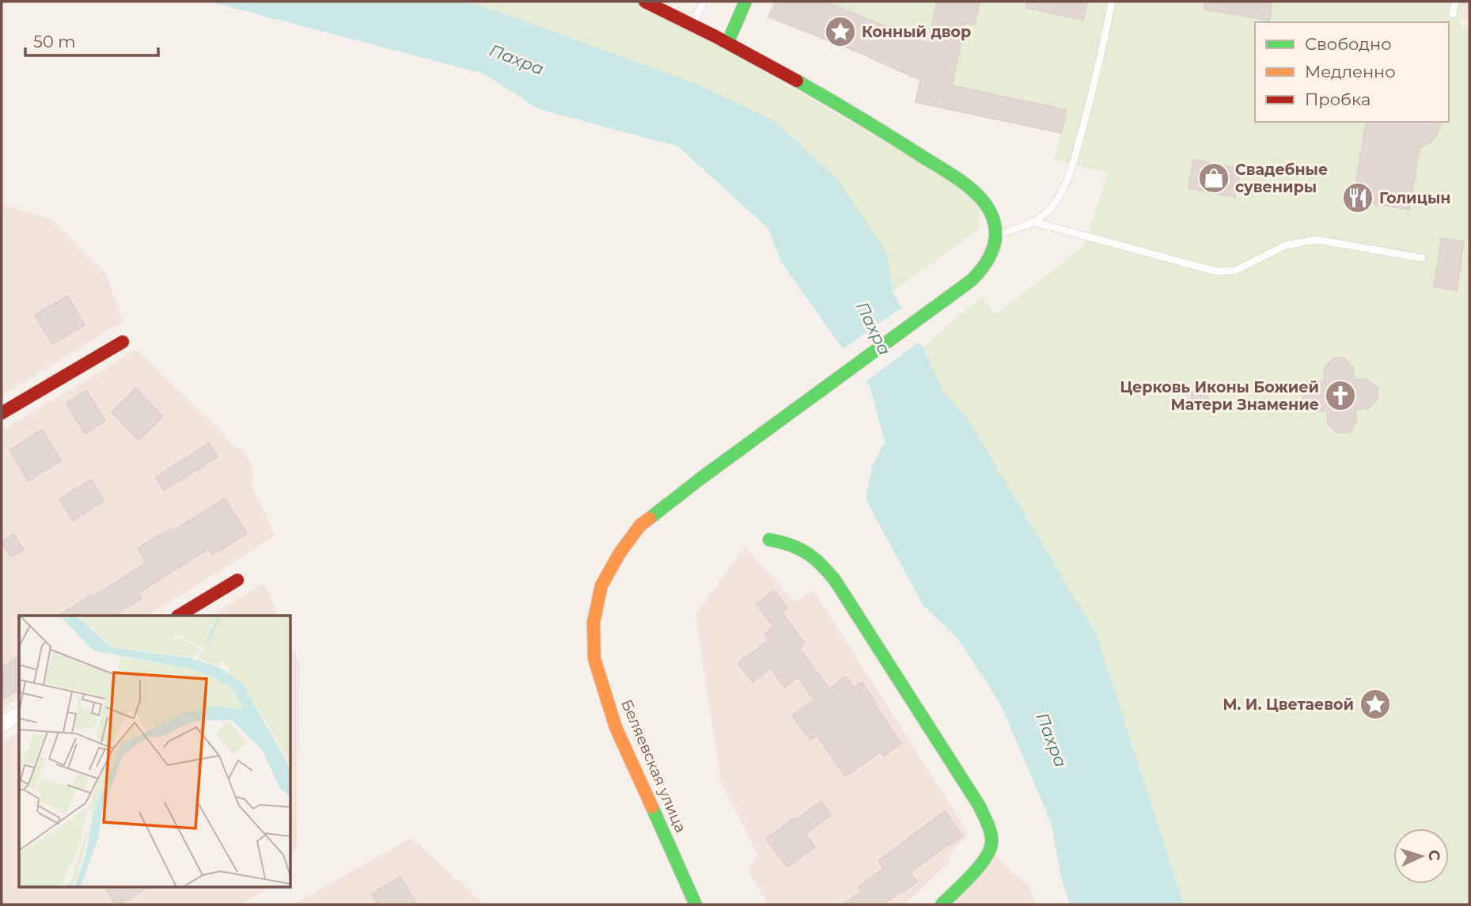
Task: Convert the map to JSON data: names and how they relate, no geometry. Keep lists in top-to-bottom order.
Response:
{
  "streets": {
    "main road": ["Беляевская улица"]
  },
  "water": ["Пахра"],
  "places": {
    "place": ["Конный двор", "М. И. Цветаевой"],
    "shop": ["Свадебные сувениры"],
    "restaurant": ["Голицын"],
    "church": ["Церковь Иконы Божией Матери Знамение"]
  },
  "legend": ["Свободно", "Медленно", "Пробка"],
  "scale_bar": "50 m",
  "north": "right"
}
